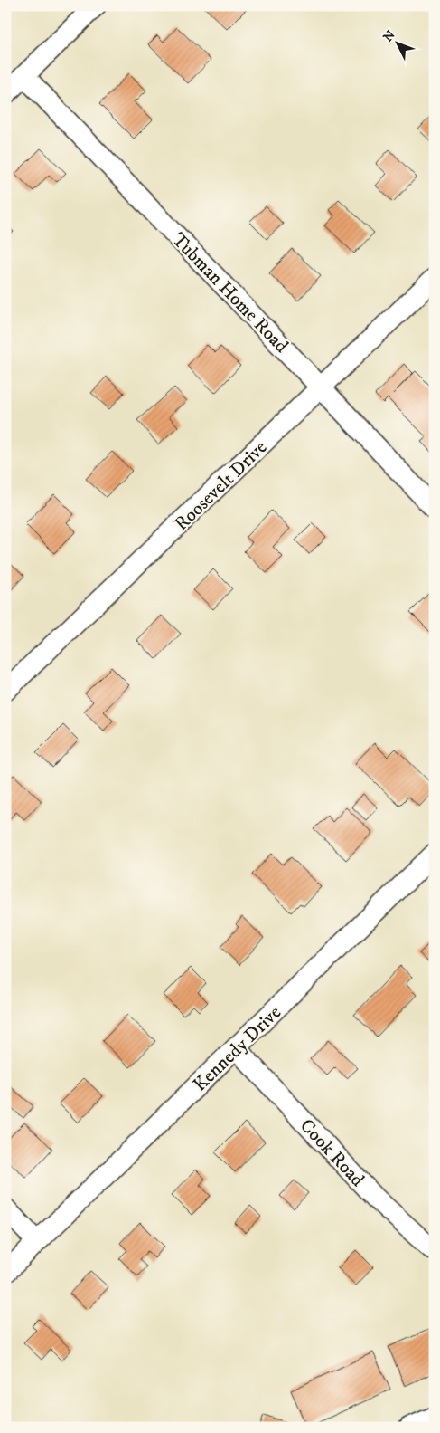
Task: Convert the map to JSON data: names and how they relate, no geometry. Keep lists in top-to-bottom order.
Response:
{
  "streets": {
    "street": [
      "Tubman Home Road",
      "Roosevelt Drive",
      "Kennedy Drive",
      "Cook Road"
    ]
  },
  "crossings": [
    ["Tubman Home Road", "Roosevelt Drive"],
    ["Kennedy Drive", "Cook Road"]
  ],
  "north": "top left"
}
